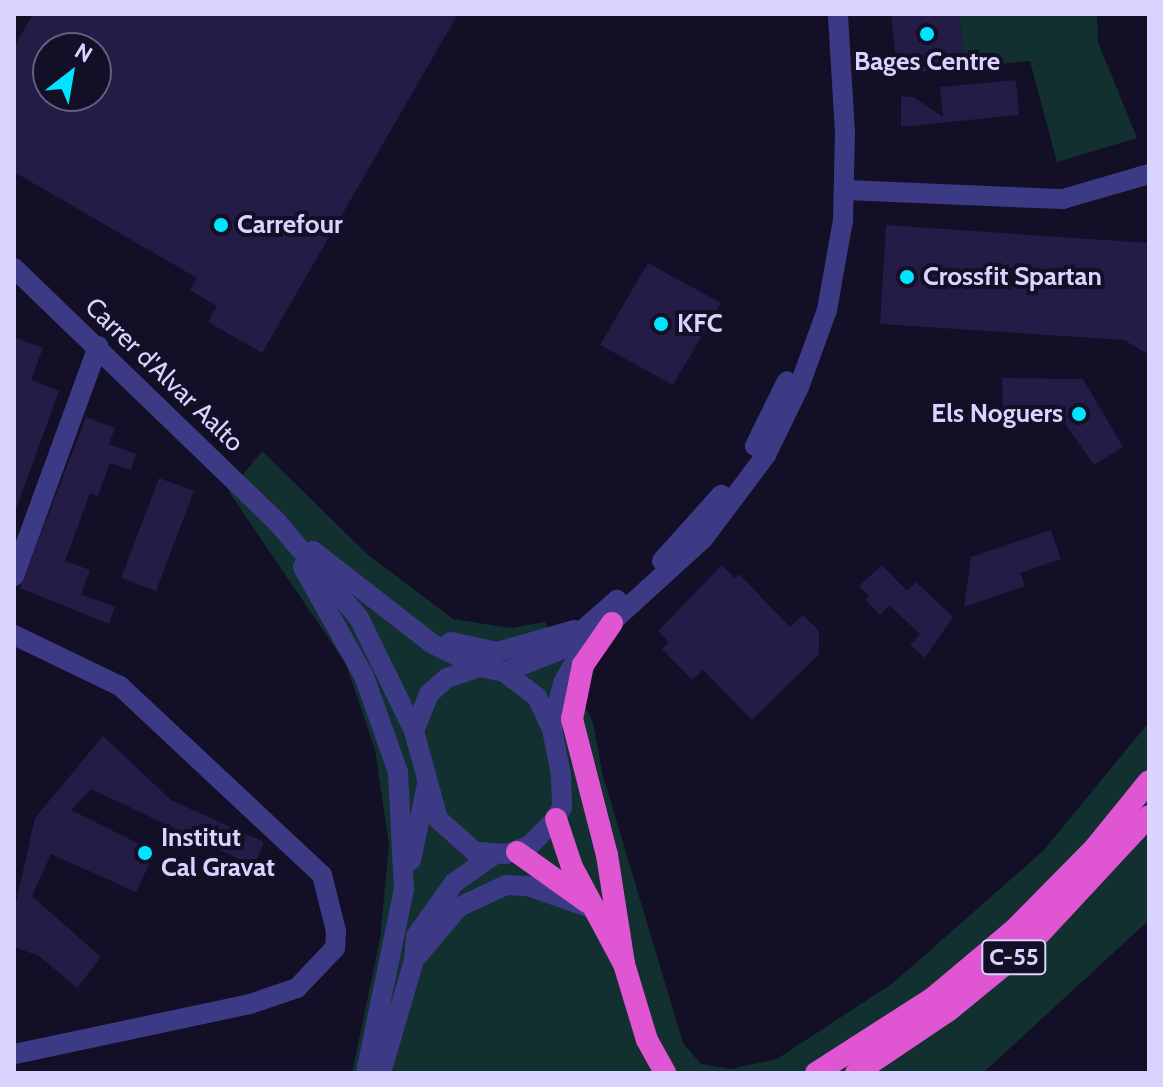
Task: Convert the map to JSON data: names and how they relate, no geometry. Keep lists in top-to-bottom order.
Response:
{
  "streets": {
    "highway": ["C-55"],
    "street": ["Carrer d'Alvar Aalto"]
  },
  "places": [
    "Bages Centre",
    "Carrefour",
    "Crossfit Spartan",
    "KFC",
    "Els Noguers",
    "Institut Cal Gravat"
  ],
  "north": "top right"
}
